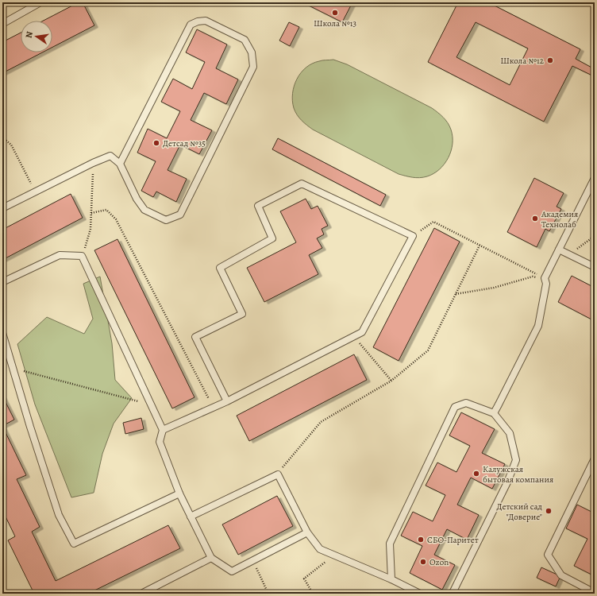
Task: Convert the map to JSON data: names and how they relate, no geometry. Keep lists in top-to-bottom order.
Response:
{
  "places": [
    "Школа №13",
    "Школа №12",
    "Детсад №35",
    "Академия Технолаб",
    "Калужская бытовая компания",
    "Детский сад \"Доверие\"",
    "СБО-Паритет",
    "Ozon"
  ],
  "north": "left"
}
